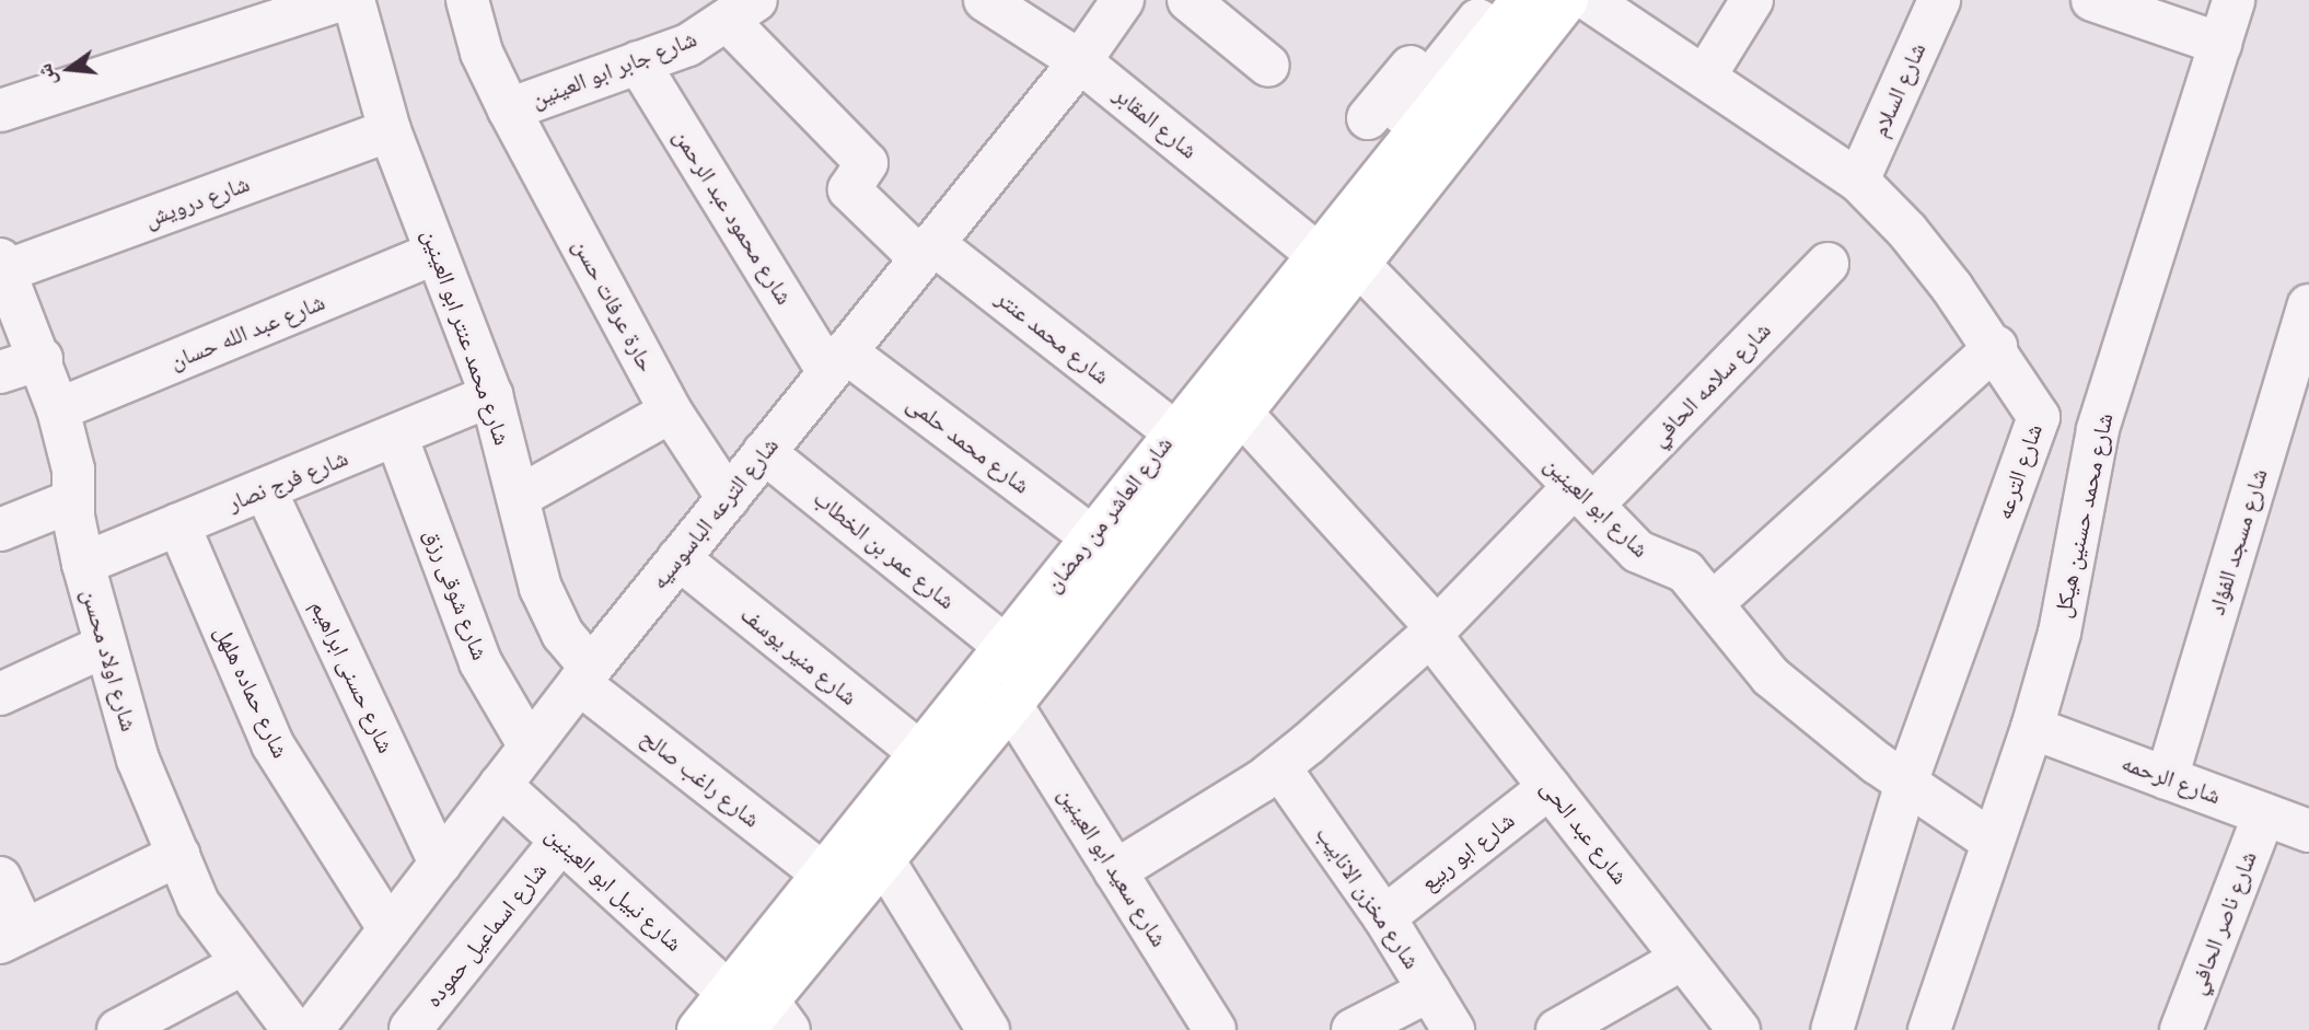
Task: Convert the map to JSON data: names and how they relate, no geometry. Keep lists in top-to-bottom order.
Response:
{
  "streets": {
    "main road": ["شارع العاشر من رمضان"],
    "street": [
      "شارع جابر ابو العينين",
      "شارع السلام",
      "شارع المقابر",
      "شارع درويش",
      "شارع محمود عبد الرحمن",
      "حارة عرفات حسن",
      "شارع عبد الله حسان",
      "شارع محمد عنتر ابو العينين",
      "شارع محمد عنتر",
      "شارع سلامه الحافي",
      "شارع محمد حلمى",
      "شارع الترعه",
      "شارع فرج نصار",
      "شارع ابو العينين",
      "شارع الترعه الباسوسيه",
      "شارع محمد حسنين هيكل",
      "شارع مسجد الفؤاد",
      "شارع عمر بن الخطاب",
      "شارع شوقى رزق",
      "شارع منير يوسف",
      "شارع اولاد محسن",
      "شارع حسنى ابراهيم",
      "شارع حماده هلهل",
      "شارع راغب صالح",
      "شارع الرحمه",
      "شارع عبد الحى",
      "شارع ابو ربيع",
      "شارع سعيد ابو العينين",
      "شارع نبيل ابو العينين",
      "شارع مخزن الانابيب",
      "شارع ناصر الحافي",
      "شارع اسماعيل حموده"
    ]
  },
  "crossings": [
    ["شارع جابر ابو العينين", "شارع محمود عبد الرحمن"],
    ["شارع جابر ابو العينين", "حارة عرفات حسن"],
    ["شارع جابر ابو العينين", "شارع محمد عنتر"],
    ["شارع السلام", "شارع الترعه"],
    ["شارع المقابر", "شارع ابو العينين"],
    ["شارع المقابر", "شارع الترعه الباسوسيه"],
    ["شارع المقابر", "شارع العاشر من رمضان"],
    ["شارع درويش", "شارع محمد عنتر ابو العينين"],
    ["شارع درويش", "شارع اولاد محسن"],
    ["شارع محمود عبد الرحمن", "شارع محمد حلمى"],
    ["شارع محمود عبد الرحمن", "شارع الترعه الباسوسيه"],
    ["حارة عرفات حسن", "شارع الترعه الباسوسيه"],
    ["شارع عبد الله حسان", "شارع محمد عنتر ابو العينين"],
    ["شارع عبد الله حسان", "شارع اولاد محسن"],
    ["شارع محمد عنتر ابو العينين", "شارع فرج نصار"],
    ["شارع محمد عنتر ابو العينين", "شارع الترعه الباسوسيه"],
    ["شارع محمد عنتر ابو العينين", "شارع راغب صالح"],
    ["شارع محمد عنتر", "شارع الترعه الباسوسيه"],
    ["شارع محمد عنتر", "شارع العاشر من رمضان"],
    ["شارع سلامه الحافي", "شارع ابو العينين"],
    ["شارع محمد حلمى", "شارع الترعه الباسوسيه"],
    ["شارع محمد حلمى", "شارع العاشر من رمضان"],
    ["شارع الترعه", "شارع ابو العينين"],
    ["شارع فرج نصار", "شارع شوقى رزق"],
    ["شارع فرج نصار", "شارع اولاد محسن"],
    ["شارع فرج نصار", "شارع حسنى ابراهيم"],
    ["شارع فرج نصار", "شارع حماده هلهل"],
    ["شارع ابو العينين", "شارع العاشر من رمضان"],
    ["شارع ابو العينين", "شارع محمد حسنين هيكل"],
    ["شارع الترعه الباسوسيه", "شارع عمر بن الخطاب"],
    ["شارع الترعه الباسوسيه", "شارع شوقى رزق"],
    ["شارع الترعه الباسوسيه", "شارع منير يوسف"],
    ["شارع الترعه الباسوسيه", "شارع حسنى ابراهيم"],
    ["شارع الترعه الباسوسيه", "شارع حماده هلهل"],
    ["شارع الترعه الباسوسيه", "شارع راغب صالح"],
    ["شارع الترعه الباسوسيه", "شارع نبيل ابو العينين"],
    ["شارع العاشر من رمضان", "شارع عمر بن الخطاب"],
    ["شارع العاشر من رمضان", "شارع منير يوسف"],
    ["شارع العاشر من رمضان", "شارع راغب صالح"],
    ["شارع العاشر من رمضان", "شارع عبد الحى"],
    ["شارع العاشر من رمضان", "شارع سعيد ابو العينين"],
    ["شارع العاشر من رمضان", "شارع نبيل ابو العينين"],
    ["شارع محمد حسنين هيكل", "شارع الرحمه"],
    ["شارع مسجد الفؤاد", "شارع الرحمه"],
    ["شارع الرحمه", "شارع ناصر الحافي"],
    ["شارع عبد الحى", "شارع ابو ربيع"],
    ["شارع ابو ربيع", "شارع مخزن الانابيب"],
    ["شارع نبيل ابو العينين", "شارع اسماعيل حموده"]
  ],
  "north": "left"
}
